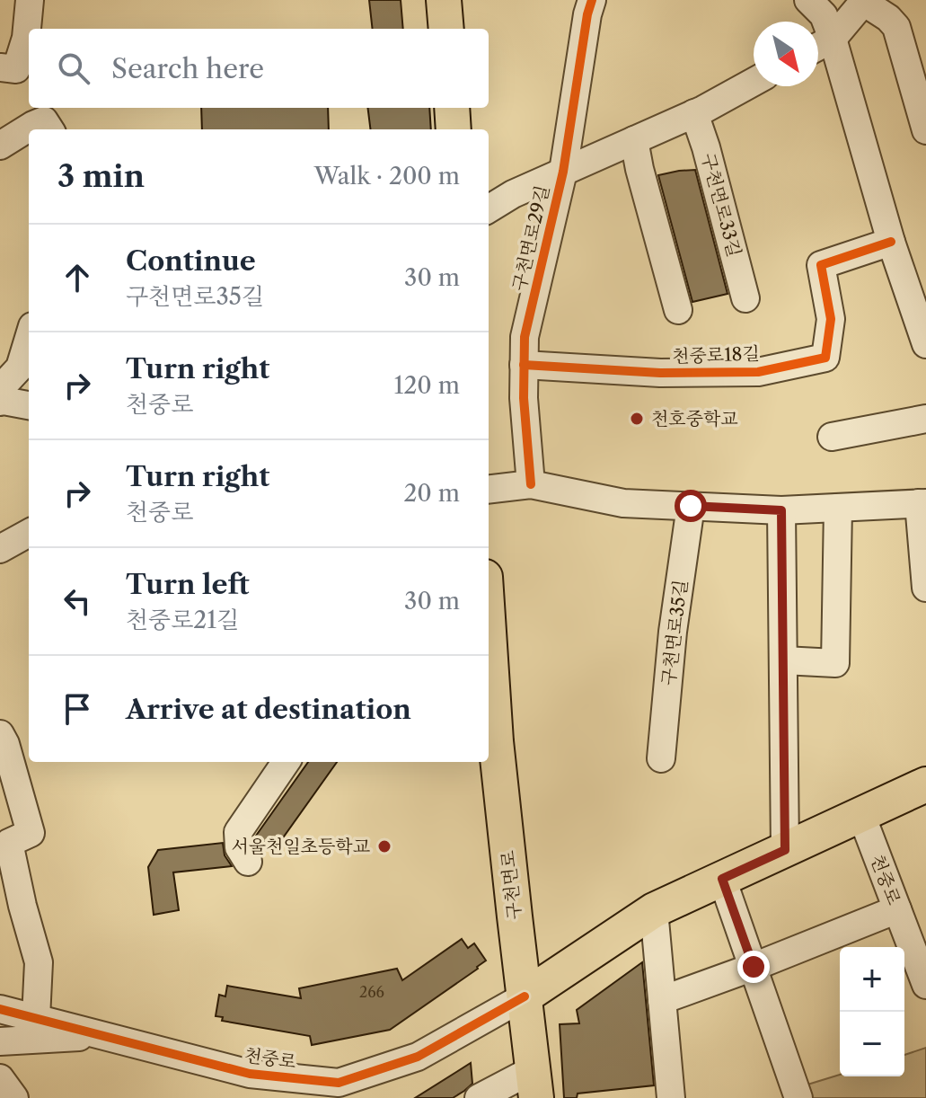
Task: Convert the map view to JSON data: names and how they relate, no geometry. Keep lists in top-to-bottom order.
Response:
{
  "streets": {
    "main road": ["천중로", "구천면로"],
    "street": [
      "구천면로33길",
      "구천면로29길",
      "천중로18길",
      "구천면로35길"
    ]
  },
  "crossings": [
    ["구천면로29길", "천중로18길"],
    ["천중로", "구천면로"]
  ],
  "places": ["천호중학교", "서울천일초등학교"],
  "house_numbers": ["266"],
  "north": "bottom right",
  "page": {
    "search": "Search here",
    "heading": ["3 min", "Walk · 200 m"],
    "list": [
      ["Continue", "구천면로35길", "30 m"],
      ["Turn right", "천중로", "120 m"],
      ["Turn right", "천중로", "20 m"],
      ["Turn left", "천중로21길", "30 m"],
      "Arrive at destination"
    ],
    "map_buttons": ["+", "−"]
  }
}
